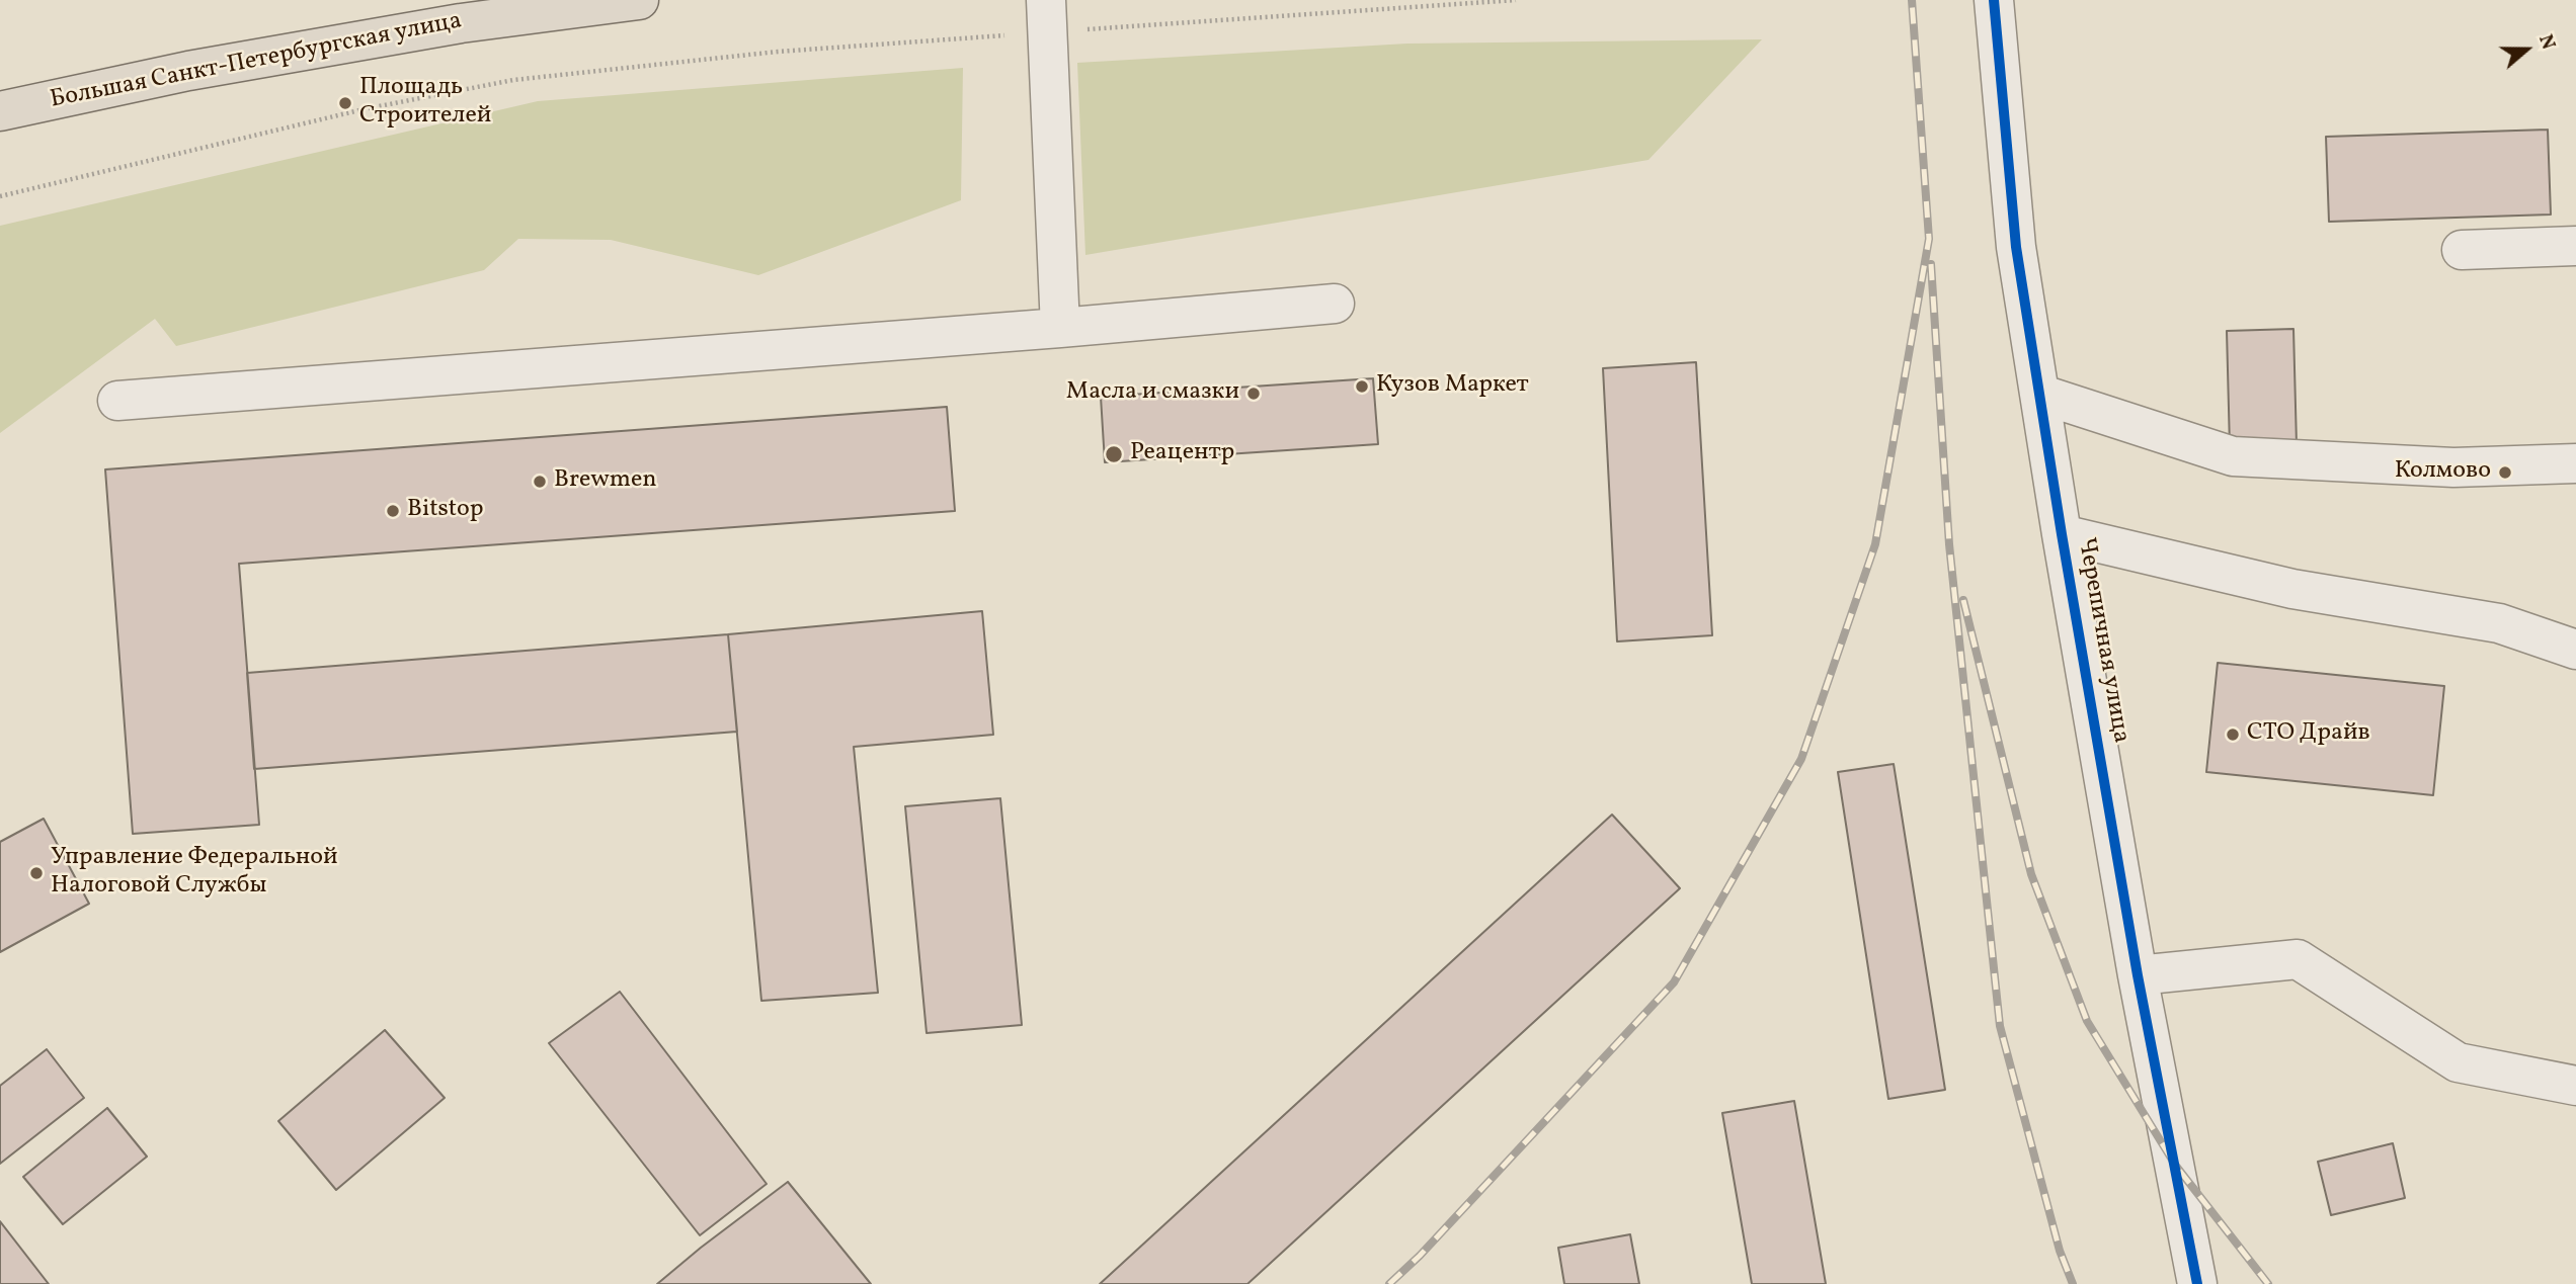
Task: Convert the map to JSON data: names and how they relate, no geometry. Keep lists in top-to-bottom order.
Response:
{
  "streets": {
    "main road": ["Большая Санкт-Петербургская улица"],
    "street": ["Черепичная улица"]
  },
  "places": [
    "Площадь Строителей",
    "Кузов Маркет",
    "Масла и смазки",
    "Реацентр",
    "Колмово",
    "Brewmen",
    "Bitstop",
    "СТО Драйв",
    "Управление Федеральной Налоговой Службы"
  ],
  "north": "right"
}
